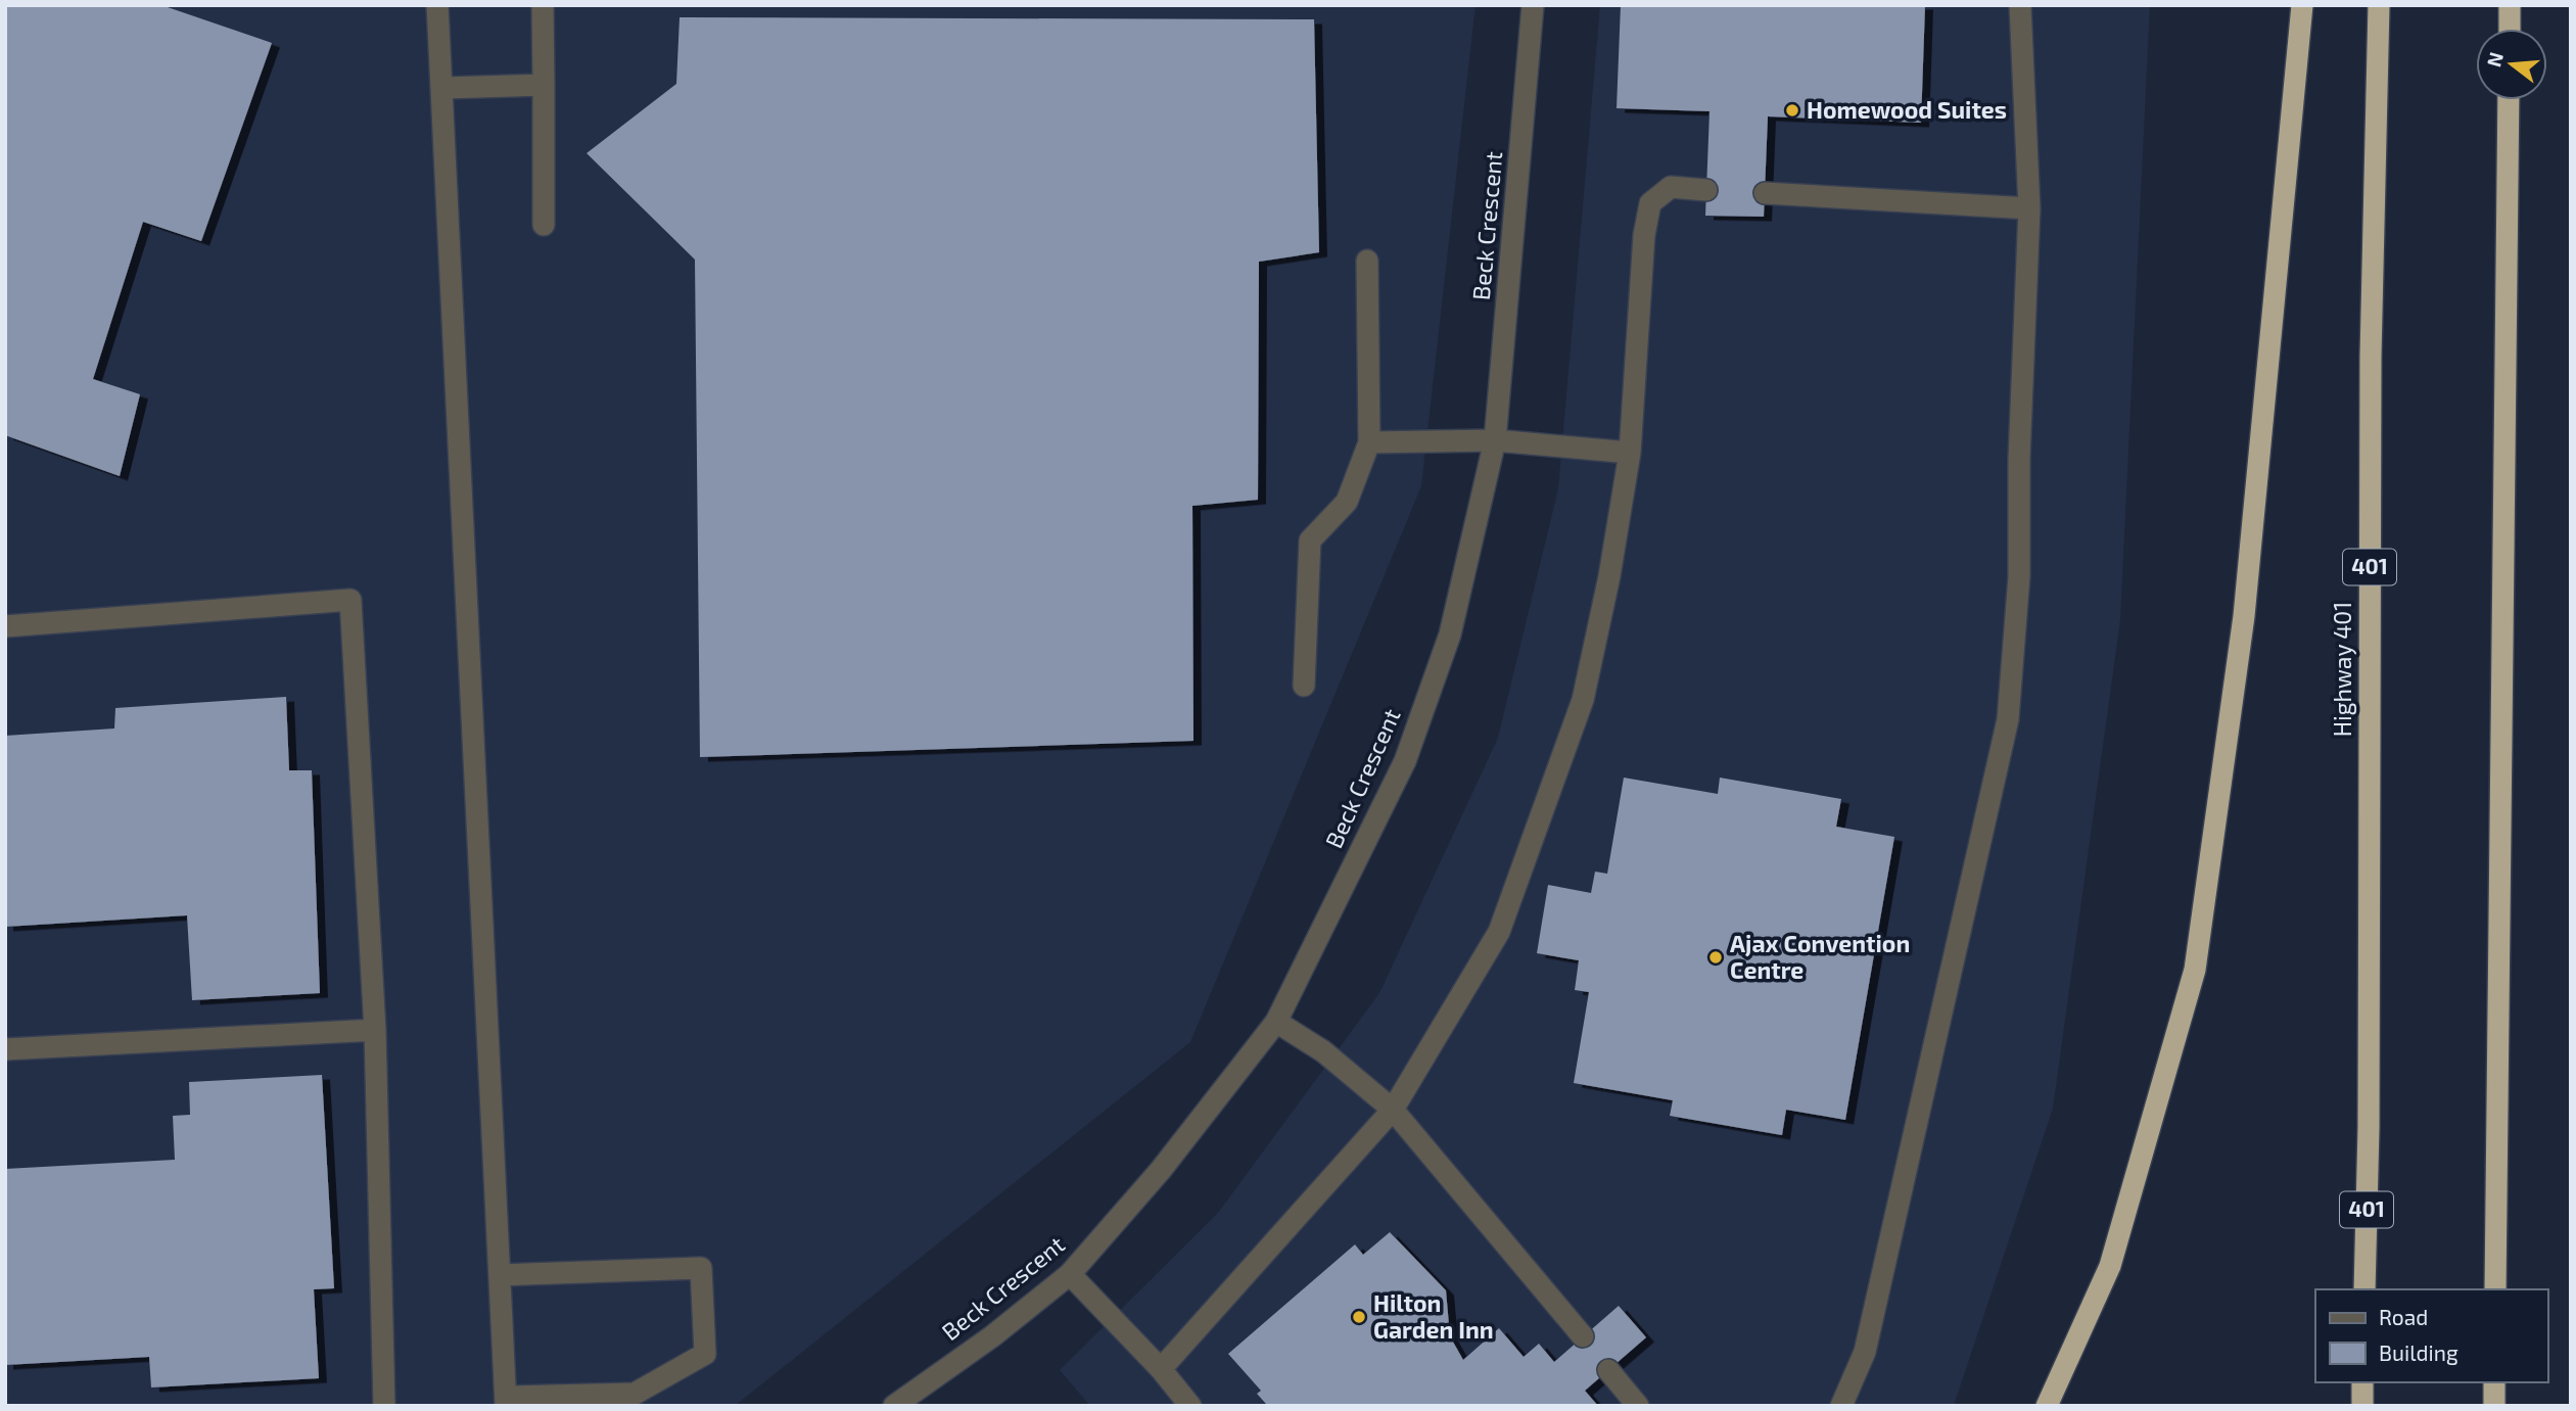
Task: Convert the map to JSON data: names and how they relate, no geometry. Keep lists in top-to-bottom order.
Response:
{
  "streets": {
    "highway": ["401", "Highway 401"],
    "street": ["Beck Crescent"]
  },
  "places": ["Homewood Suites", "Ajax Convention Centre", "Hilton Garden Inn"],
  "legend": ["Road", "Building"],
  "north": "left"
}
